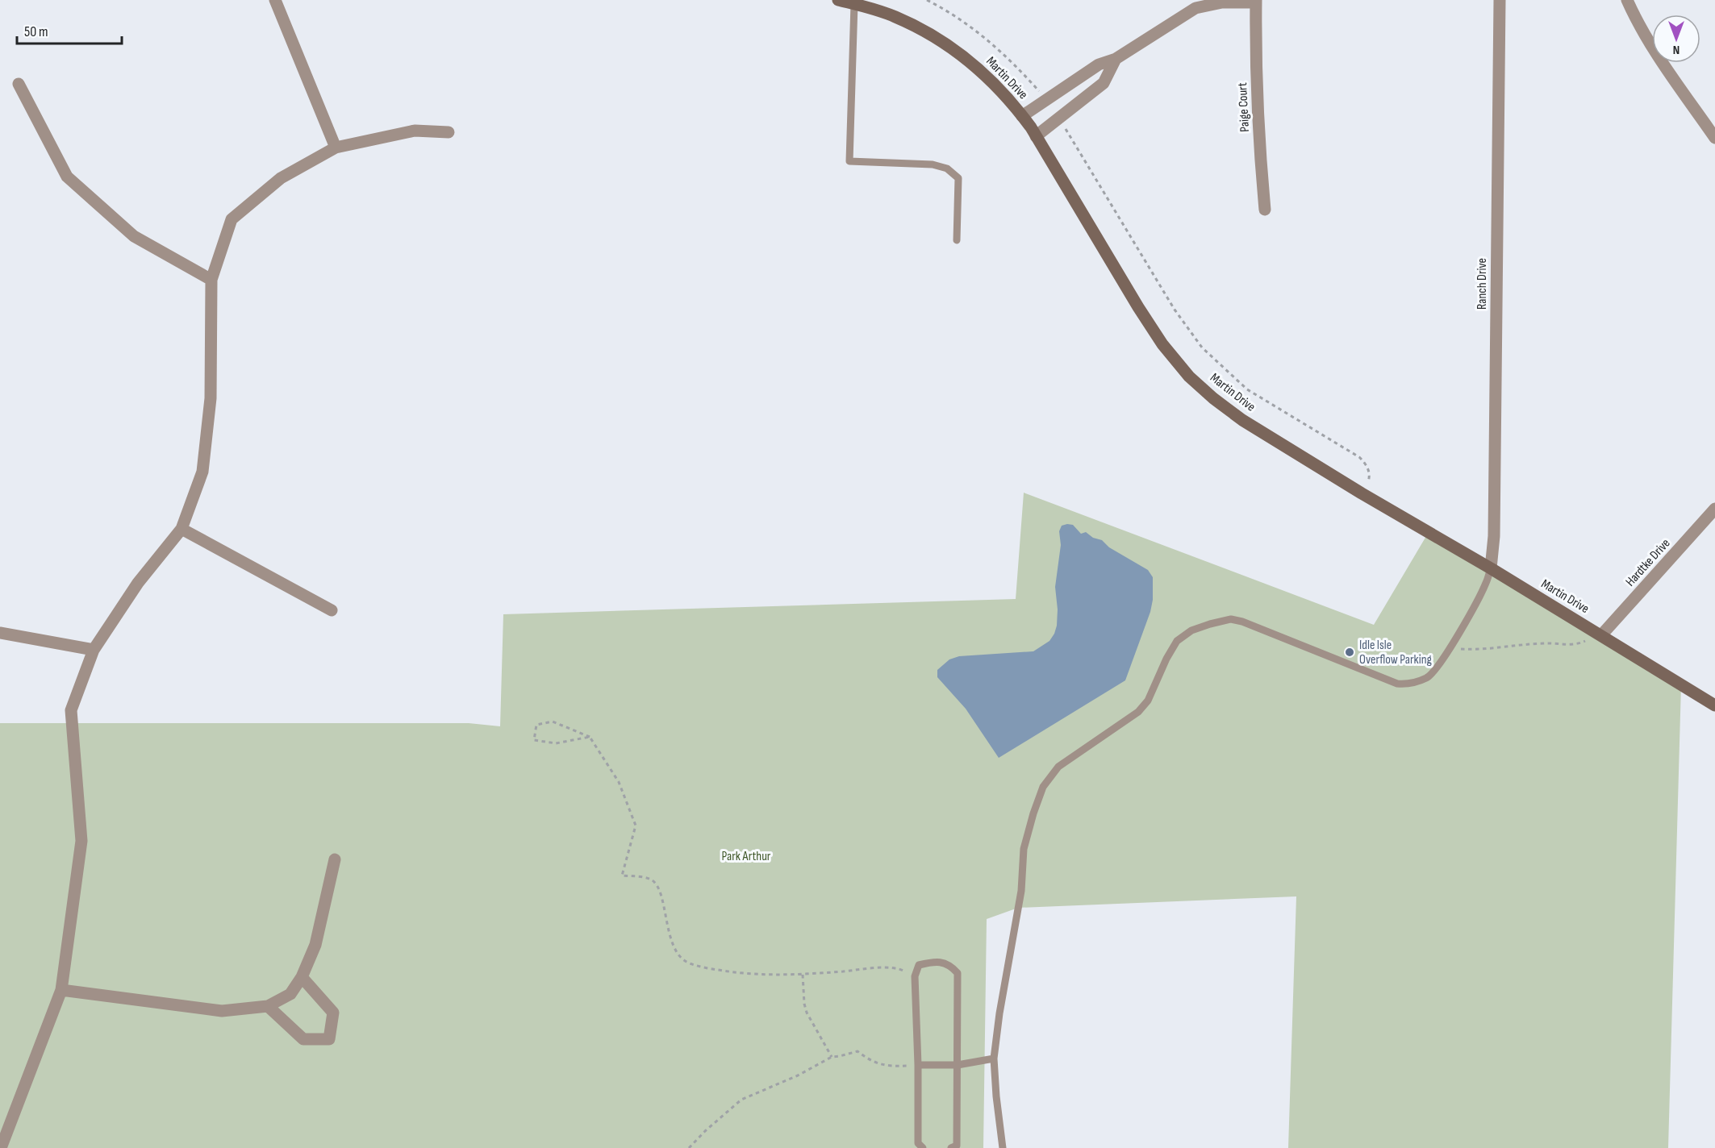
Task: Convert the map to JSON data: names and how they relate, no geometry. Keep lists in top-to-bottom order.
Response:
{
  "streets": {
    "street": [
      "Martin Drive",
      "Paige Court",
      "Ranch Drive",
      "Hardtke Drive"
    ]
  },
  "crossings": [
    ["Martin Drive", "Ranch Drive"],
    ["Martin Drive", "Hardtke Drive"]
  ],
  "parks": ["Park Arthur"],
  "places": ["Idle Isle Overflow Parking"],
  "scale_bar": "50 m",
  "north": "bottom"
}
